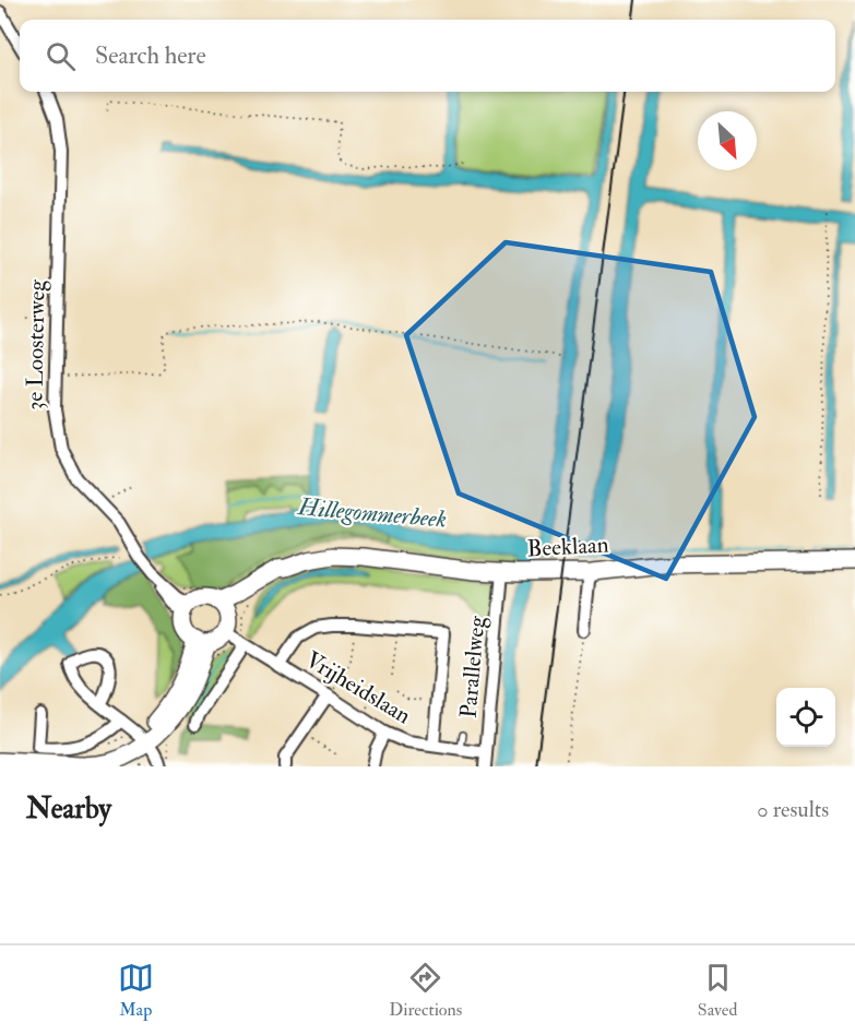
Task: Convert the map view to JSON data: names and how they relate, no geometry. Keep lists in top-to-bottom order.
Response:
{
  "streets": {
    "main road": ["Beeklaan"],
    "street": ["3e Loosterweg", "Parallelweg", "Vrijheidslaan"]
  },
  "crossings": [
    ["Beeklaan", "Parallelweg"]
  ],
  "water": ["Hillegommerbeek"],
  "north": "bottom right",
  "page": {
    "search": "Search here",
    "heading": ["Nearby", "0 results"],
    "nav": ["Map", "Directions", "Saved"]
  }
}
